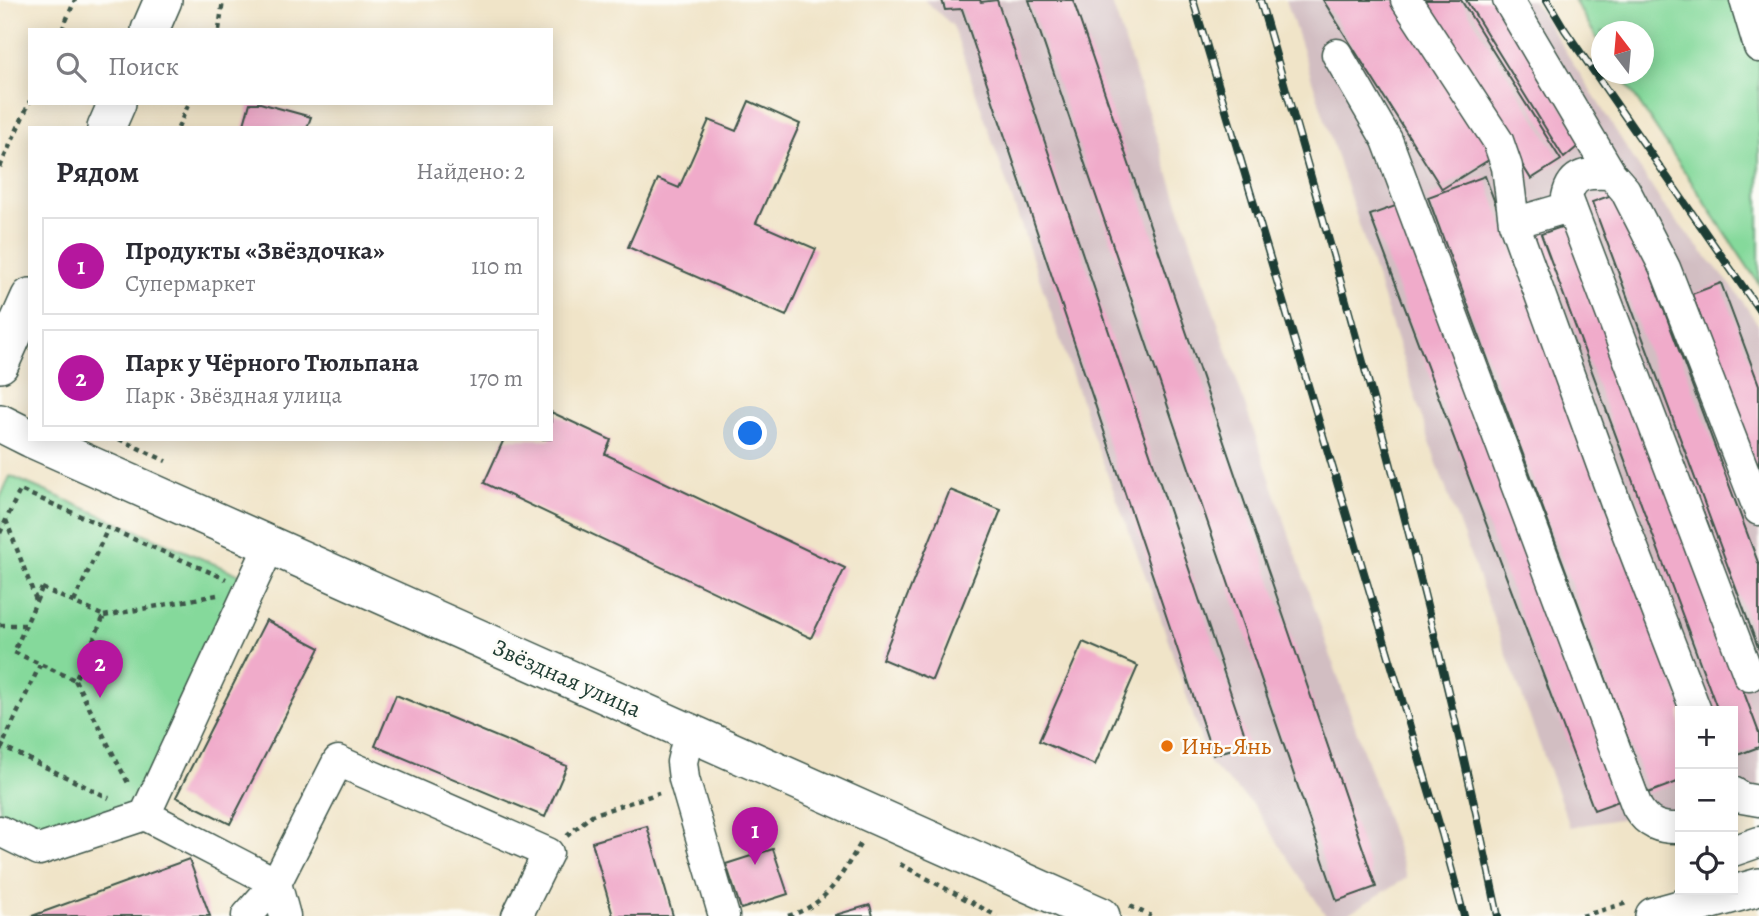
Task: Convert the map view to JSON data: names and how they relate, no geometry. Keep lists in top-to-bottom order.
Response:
{
  "streets": {
    "main road": ["Звёздная улица"]
  },
  "places": ["Инь-Янь"],
  "north": "top",
  "page": {
    "search": "Поиск",
    "heading": ["Рядом", "Найдено: 2"],
    "list": [
      {
        "mark": "1",
        "name": "Продукты «Звёздочка»",
        "note": "Супермаркет",
        "value": "110 m"
      },
      {
        "mark": "2",
        "name": "Парк у Чёрного Тюльпана",
        "note": "Парк · Звёздная улица",
        "value": "170 m"
      }
    ],
    "pins": ["2", "1"],
    "map_buttons": ["+", "−"]
  }
}
